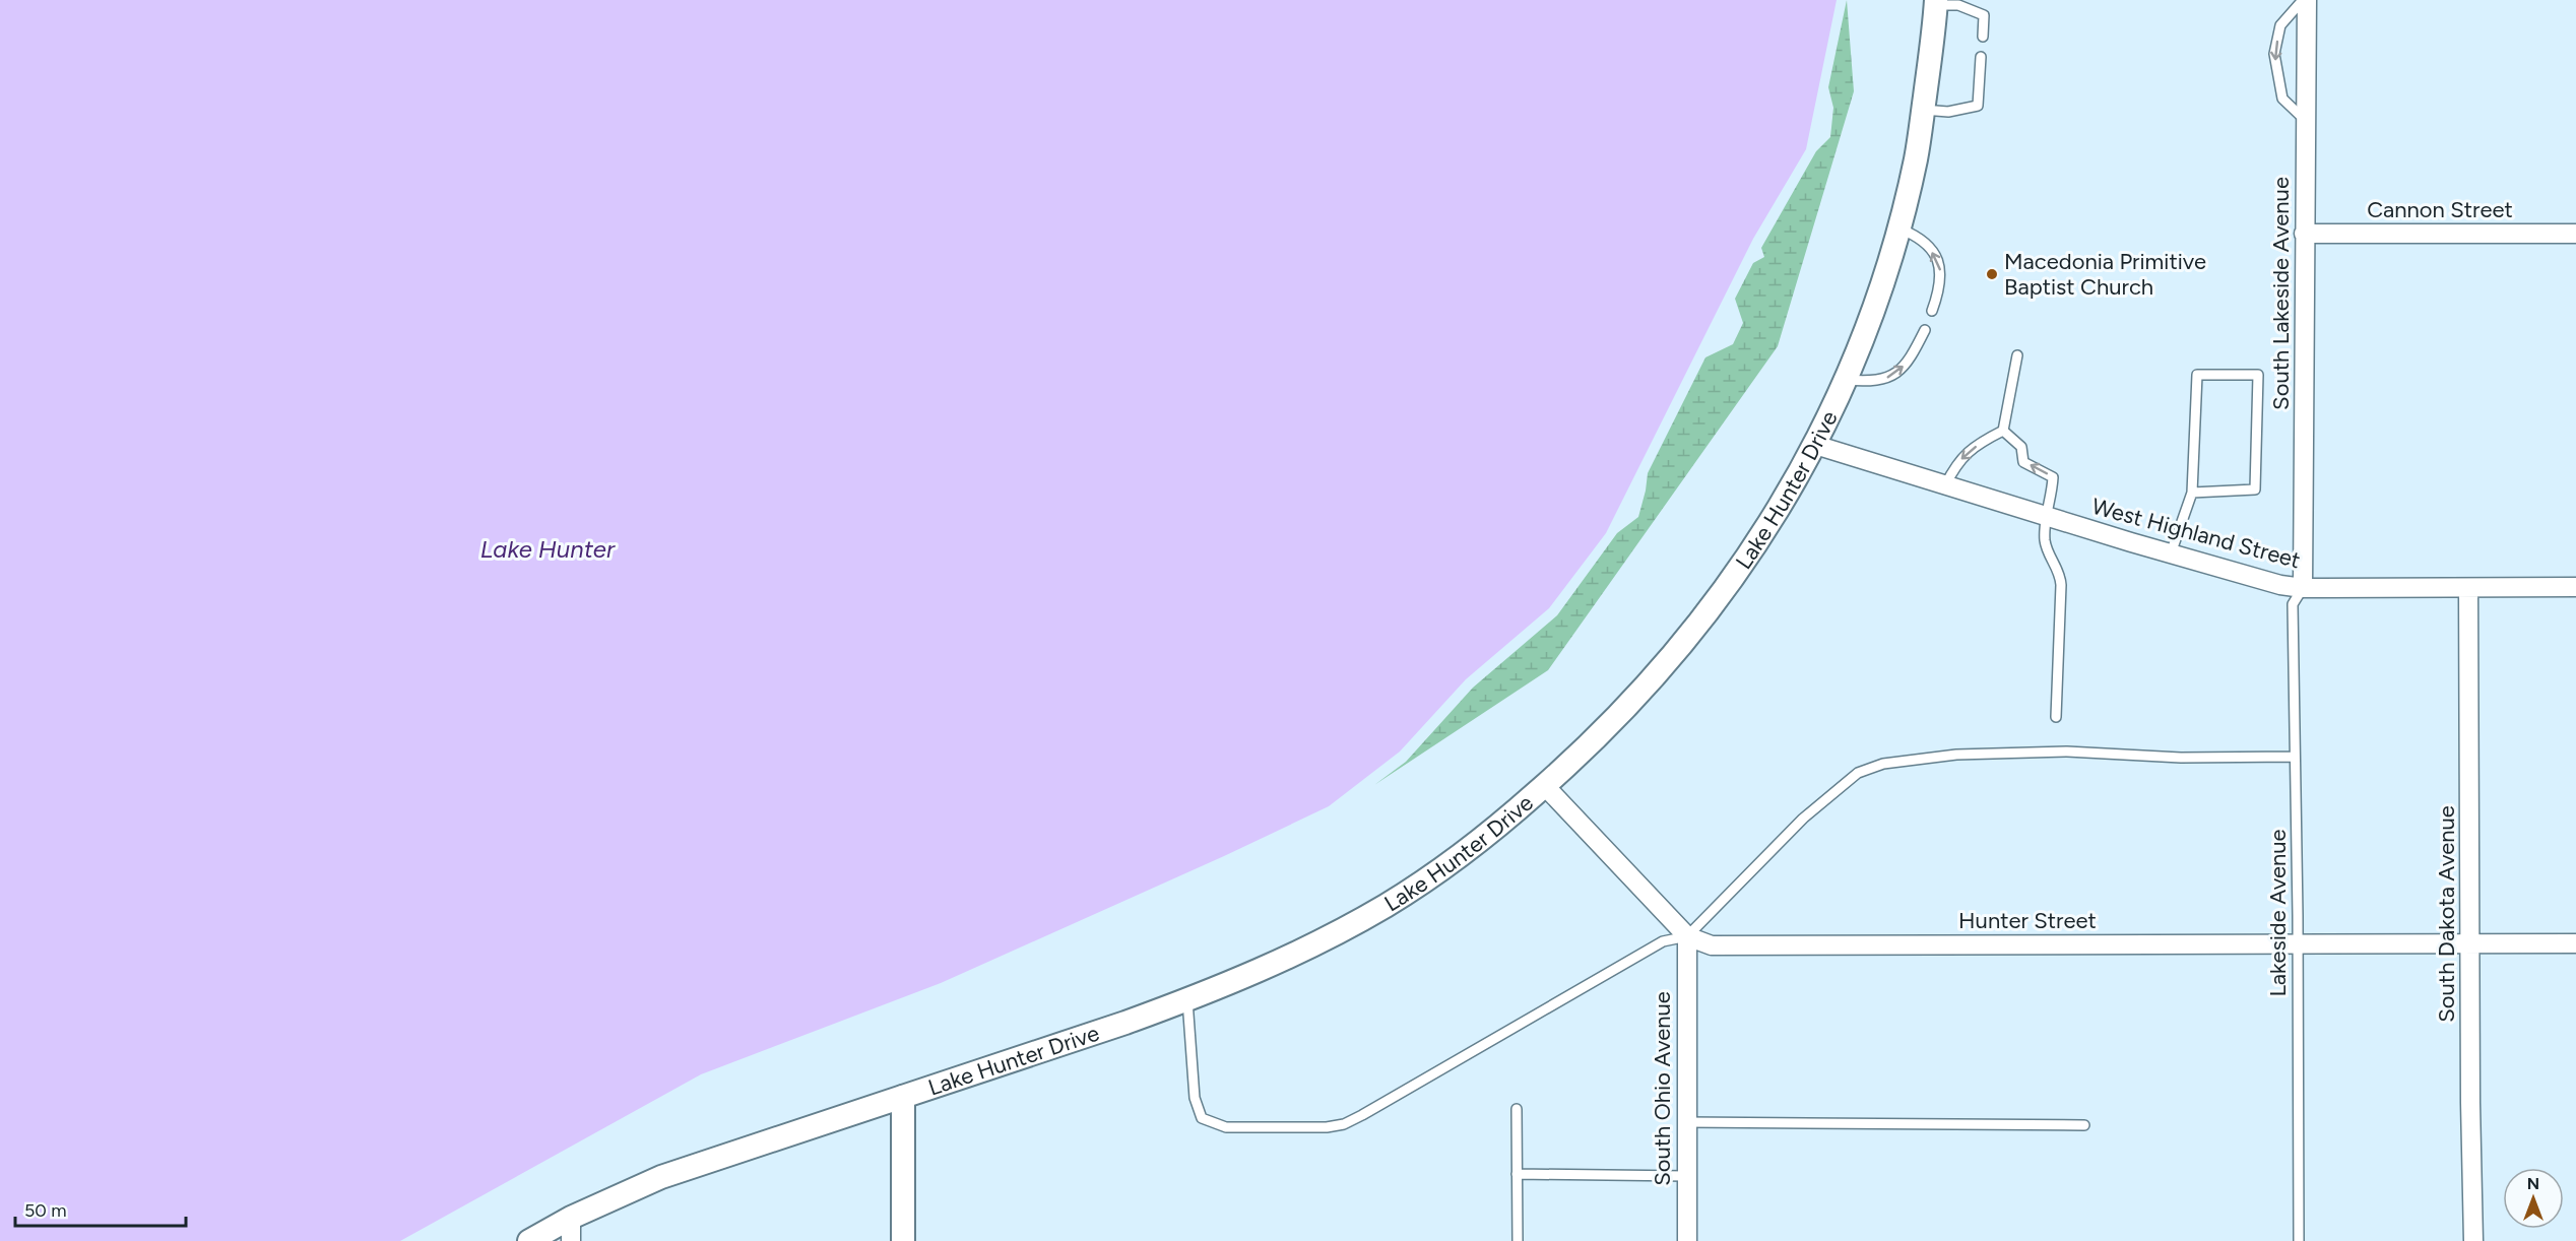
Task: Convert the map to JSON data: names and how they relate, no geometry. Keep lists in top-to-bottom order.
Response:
{
  "streets": {
    "street": [
      "Cannon Street",
      "South Lakeside Avenue",
      "Lake Hunter Drive",
      "West Highland Street",
      "South Dakota Avenue",
      "Hunter Street",
      "South Ohio Avenue"
    ],
    "lane": ["Lakeside Avenue"]
  },
  "crossings": [
    ["Cannon Street", "South Lakeside Avenue"],
    ["South Lakeside Avenue", "West Highland Street"],
    ["South Lakeside Avenue", "Lakeside Avenue"],
    ["Lake Hunter Drive", "West Highland Street"],
    ["Lake Hunter Drive", "Hunter Street"],
    ["West Highland Street", "Lakeside Avenue"],
    ["West Highland Street", "South Dakota Avenue"],
    ["Lakeside Avenue", "Hunter Street"],
    ["South Dakota Avenue", "Hunter Street"],
    ["Hunter Street", "South Ohio Avenue"]
  ],
  "water": ["Lake Hunter"],
  "places": ["Macedonia Primitive Baptist Church"],
  "scale_bar": "50 m",
  "north": "top"
}
